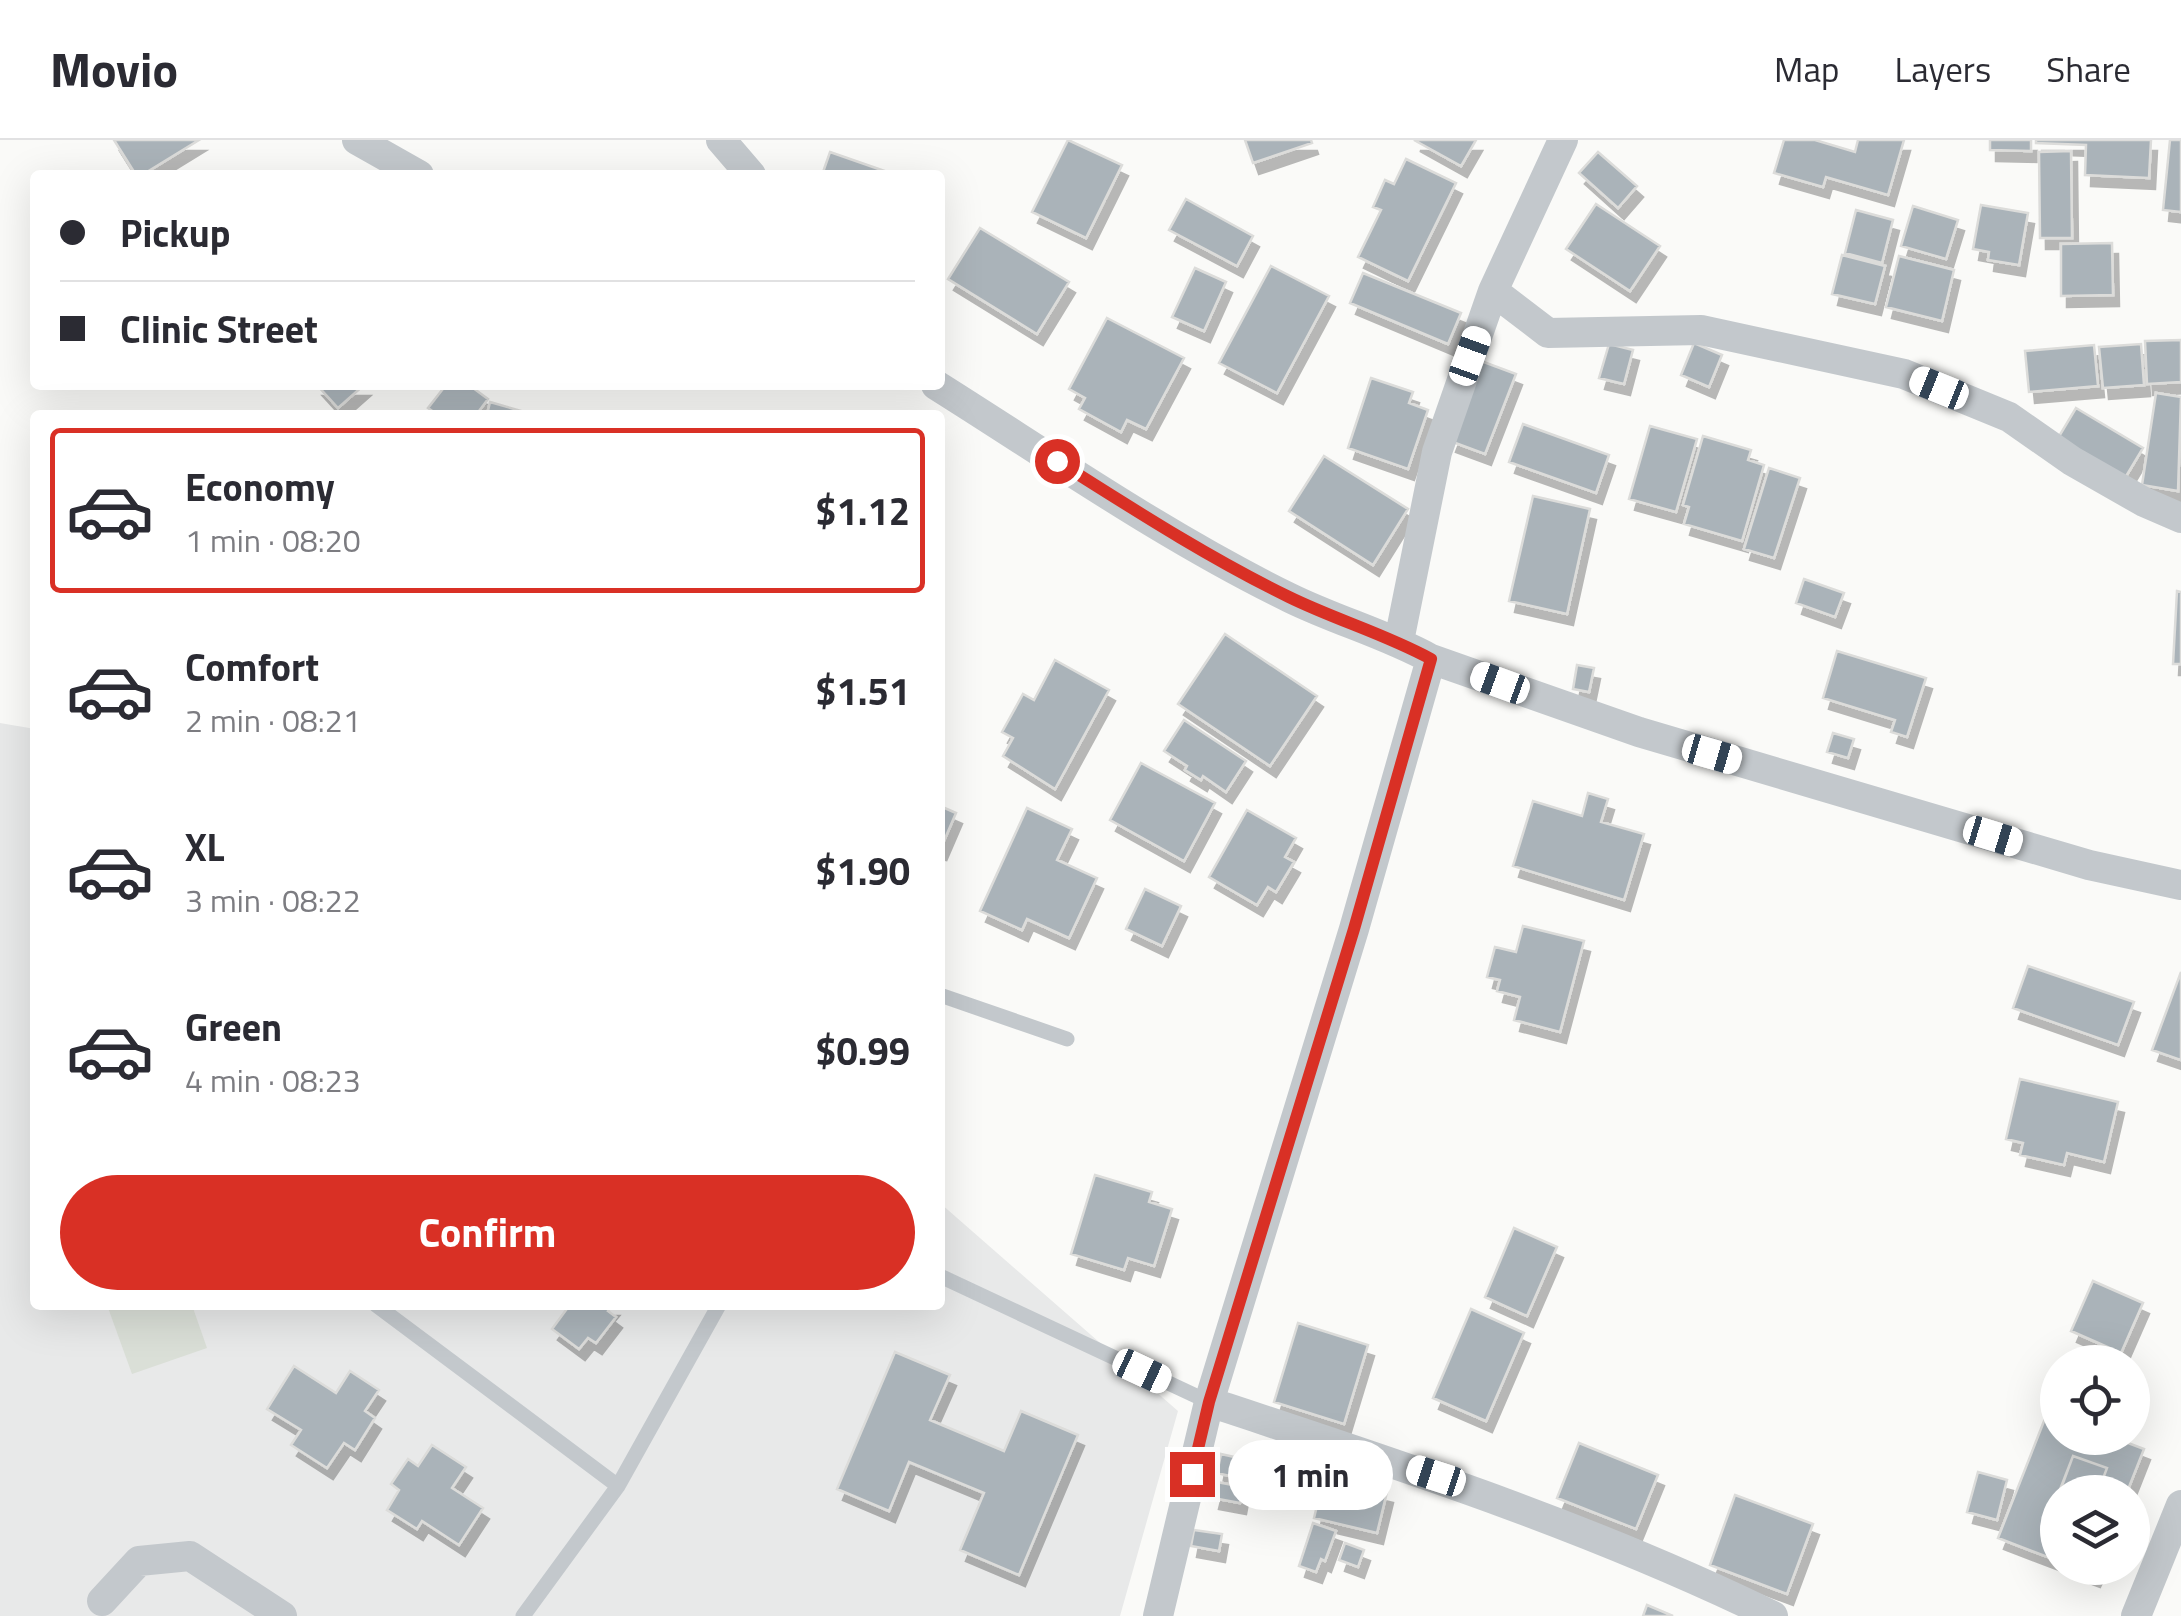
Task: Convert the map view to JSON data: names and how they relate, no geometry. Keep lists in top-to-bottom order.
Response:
{
  "page": {
    "header": "Movio",
    "nav": ["Map", "Layers", "Share"],
    "banner": ["Pickup", "Clinic Street"],
    "list": [
      {
        "name": "Economy",
        "note": "1 min · 08:20",
        "value": "$1.12"
      },
      {
        "name": "Comfort",
        "note": "2 min · 08:21",
        "value": "$1.51"
      },
      {
        "name": "XL",
        "note": "3 min · 08:22",
        "value": "$1.90"
      },
      {
        "name": "Green",
        "note": "4 min · 08:23",
        "value": "$0.99"
      }
    ],
    "buttons": "Confirm",
    "bubble": "1 min"
  }
}
